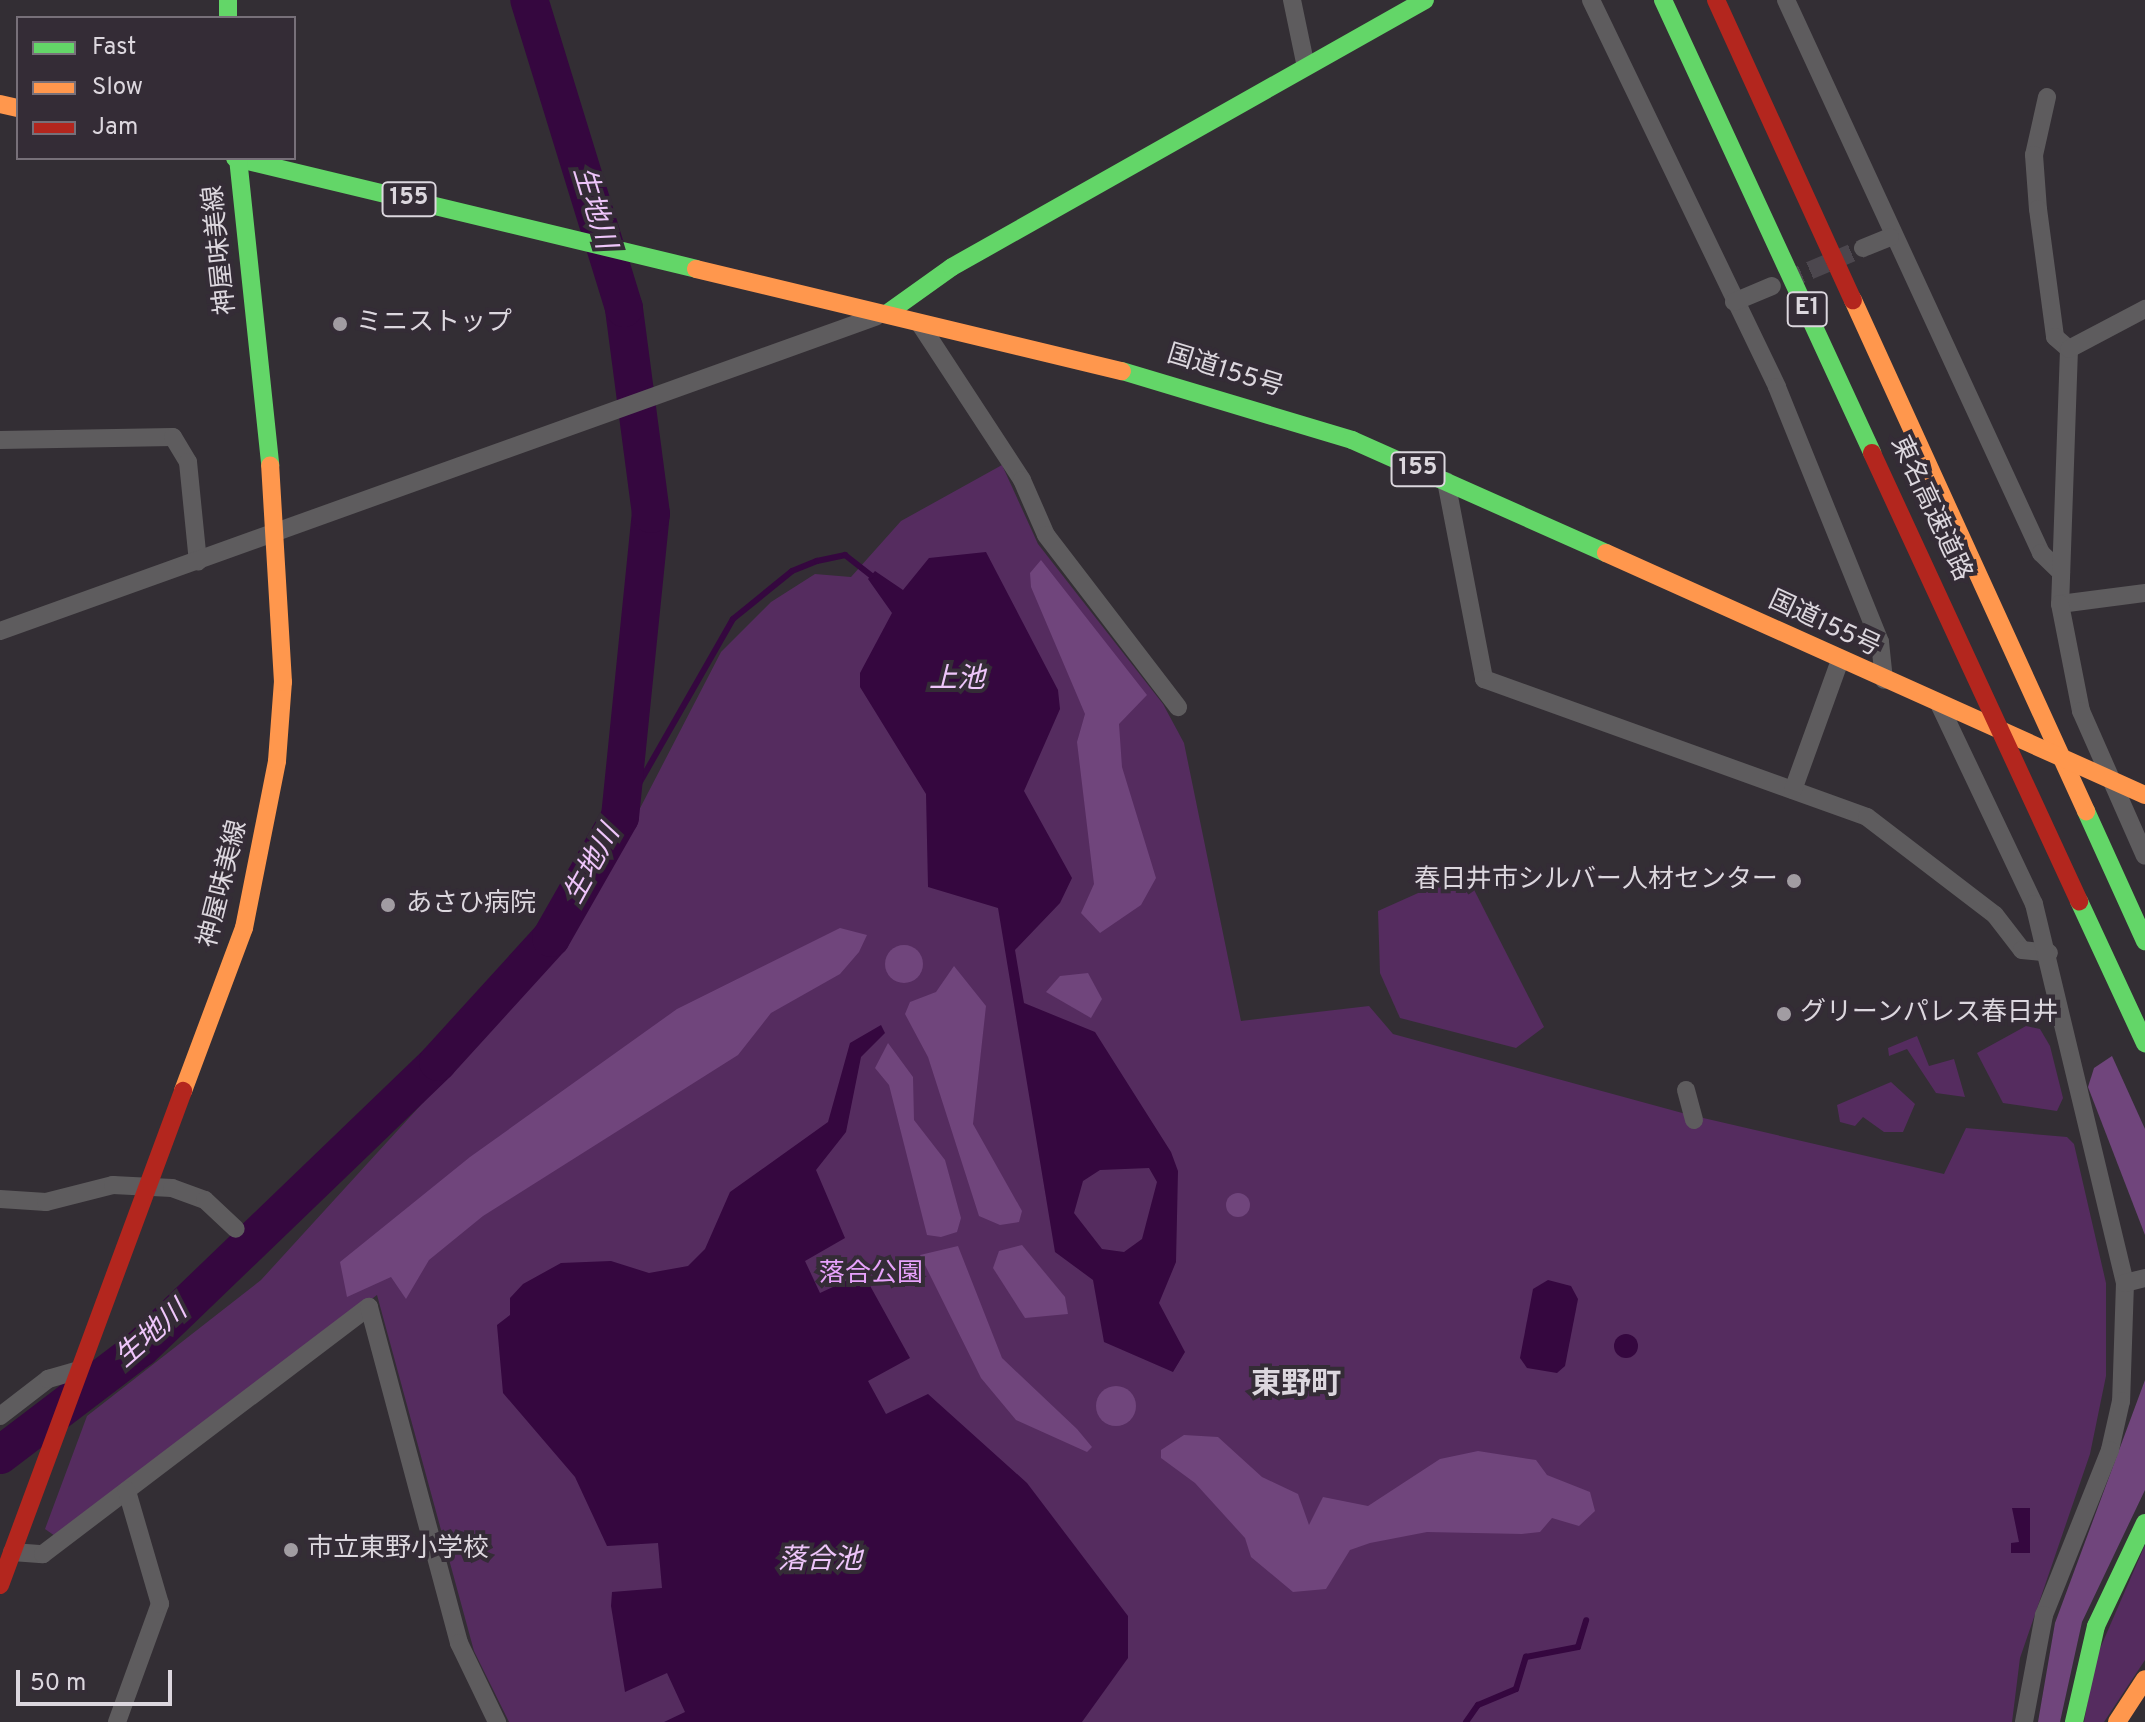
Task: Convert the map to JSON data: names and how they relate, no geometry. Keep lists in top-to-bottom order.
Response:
{
  "streets": {
    "main road": [
      "155",
      "神屋味美線",
      "E1",
      "国道155号",
      "東名高速道路"
    ]
  },
  "districts": ["東野町"],
  "water": ["生地川", "上池", "落合池"],
  "parks": ["落合公園"],
  "places": [
    "ミニストップ",
    "春日井市シルバー人材センター",
    "あさひ病院",
    "グリーンパレス春日井",
    "市立東野小学校"
  ],
  "legend": ["Fast", "Slow", "Jam"],
  "scale_bar": "50 m"
}
